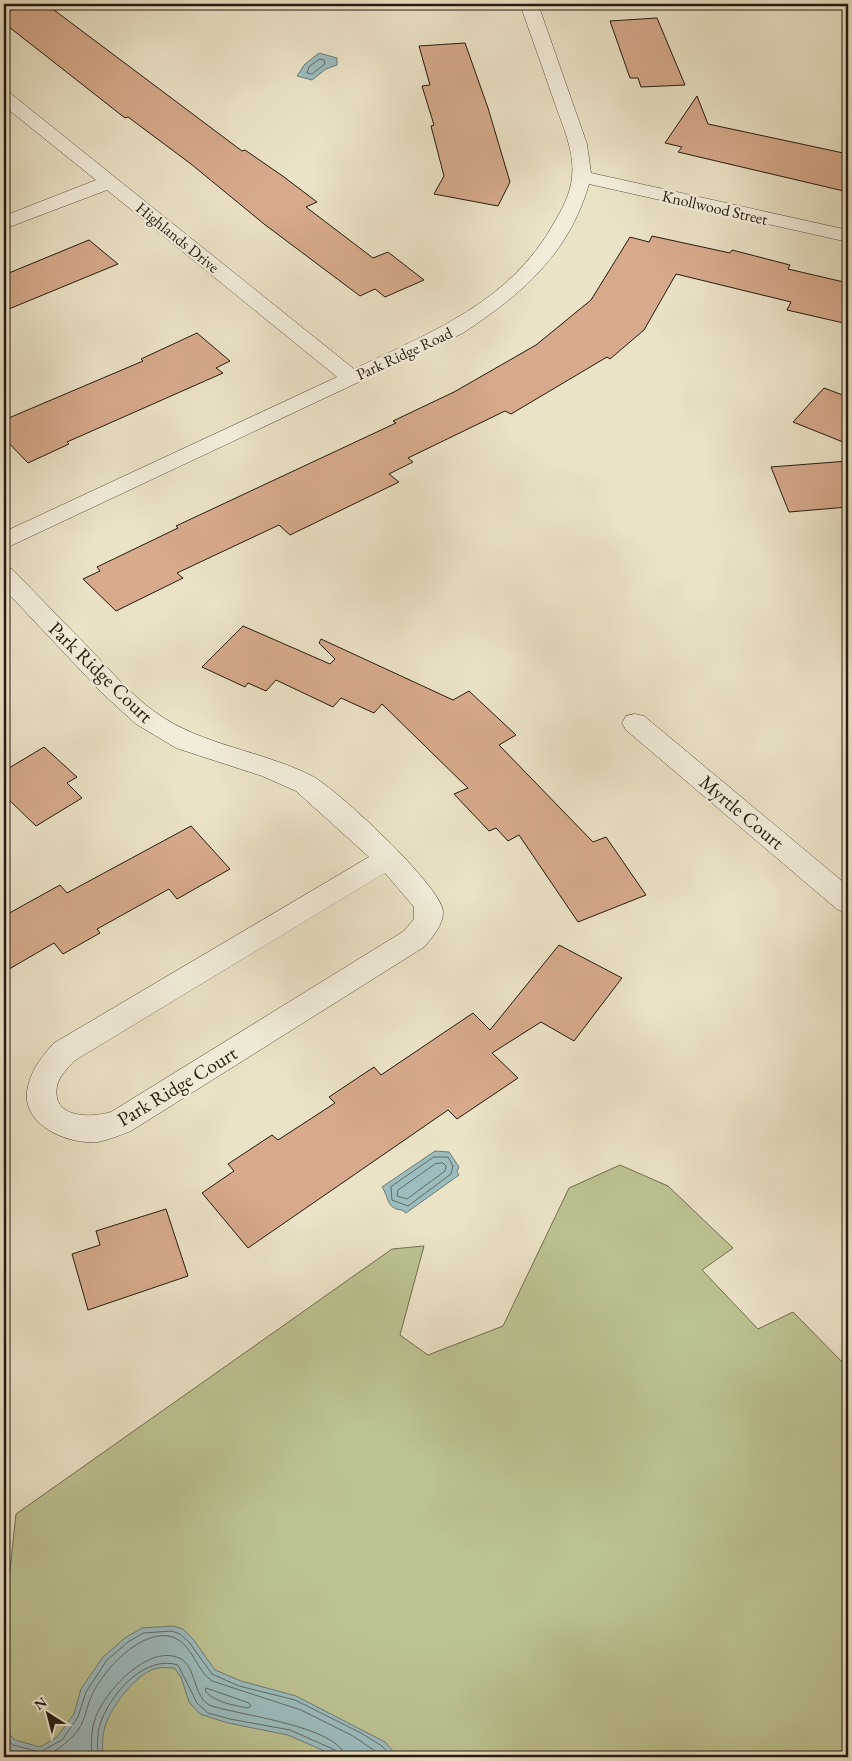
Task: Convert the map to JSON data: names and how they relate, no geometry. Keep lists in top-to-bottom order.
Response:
{
  "streets": {
    "street": [
      "Knollwood Street",
      "Highlands Drive",
      "Park Ridge Road",
      "Park Ridge Court",
      "Myrtle Court"
    ]
  },
  "crossings": [
    ["Knollwood Street", "Park Ridge Road"],
    ["Highlands Drive", "Park Ridge Road"]
  ],
  "north": "top left"
}
